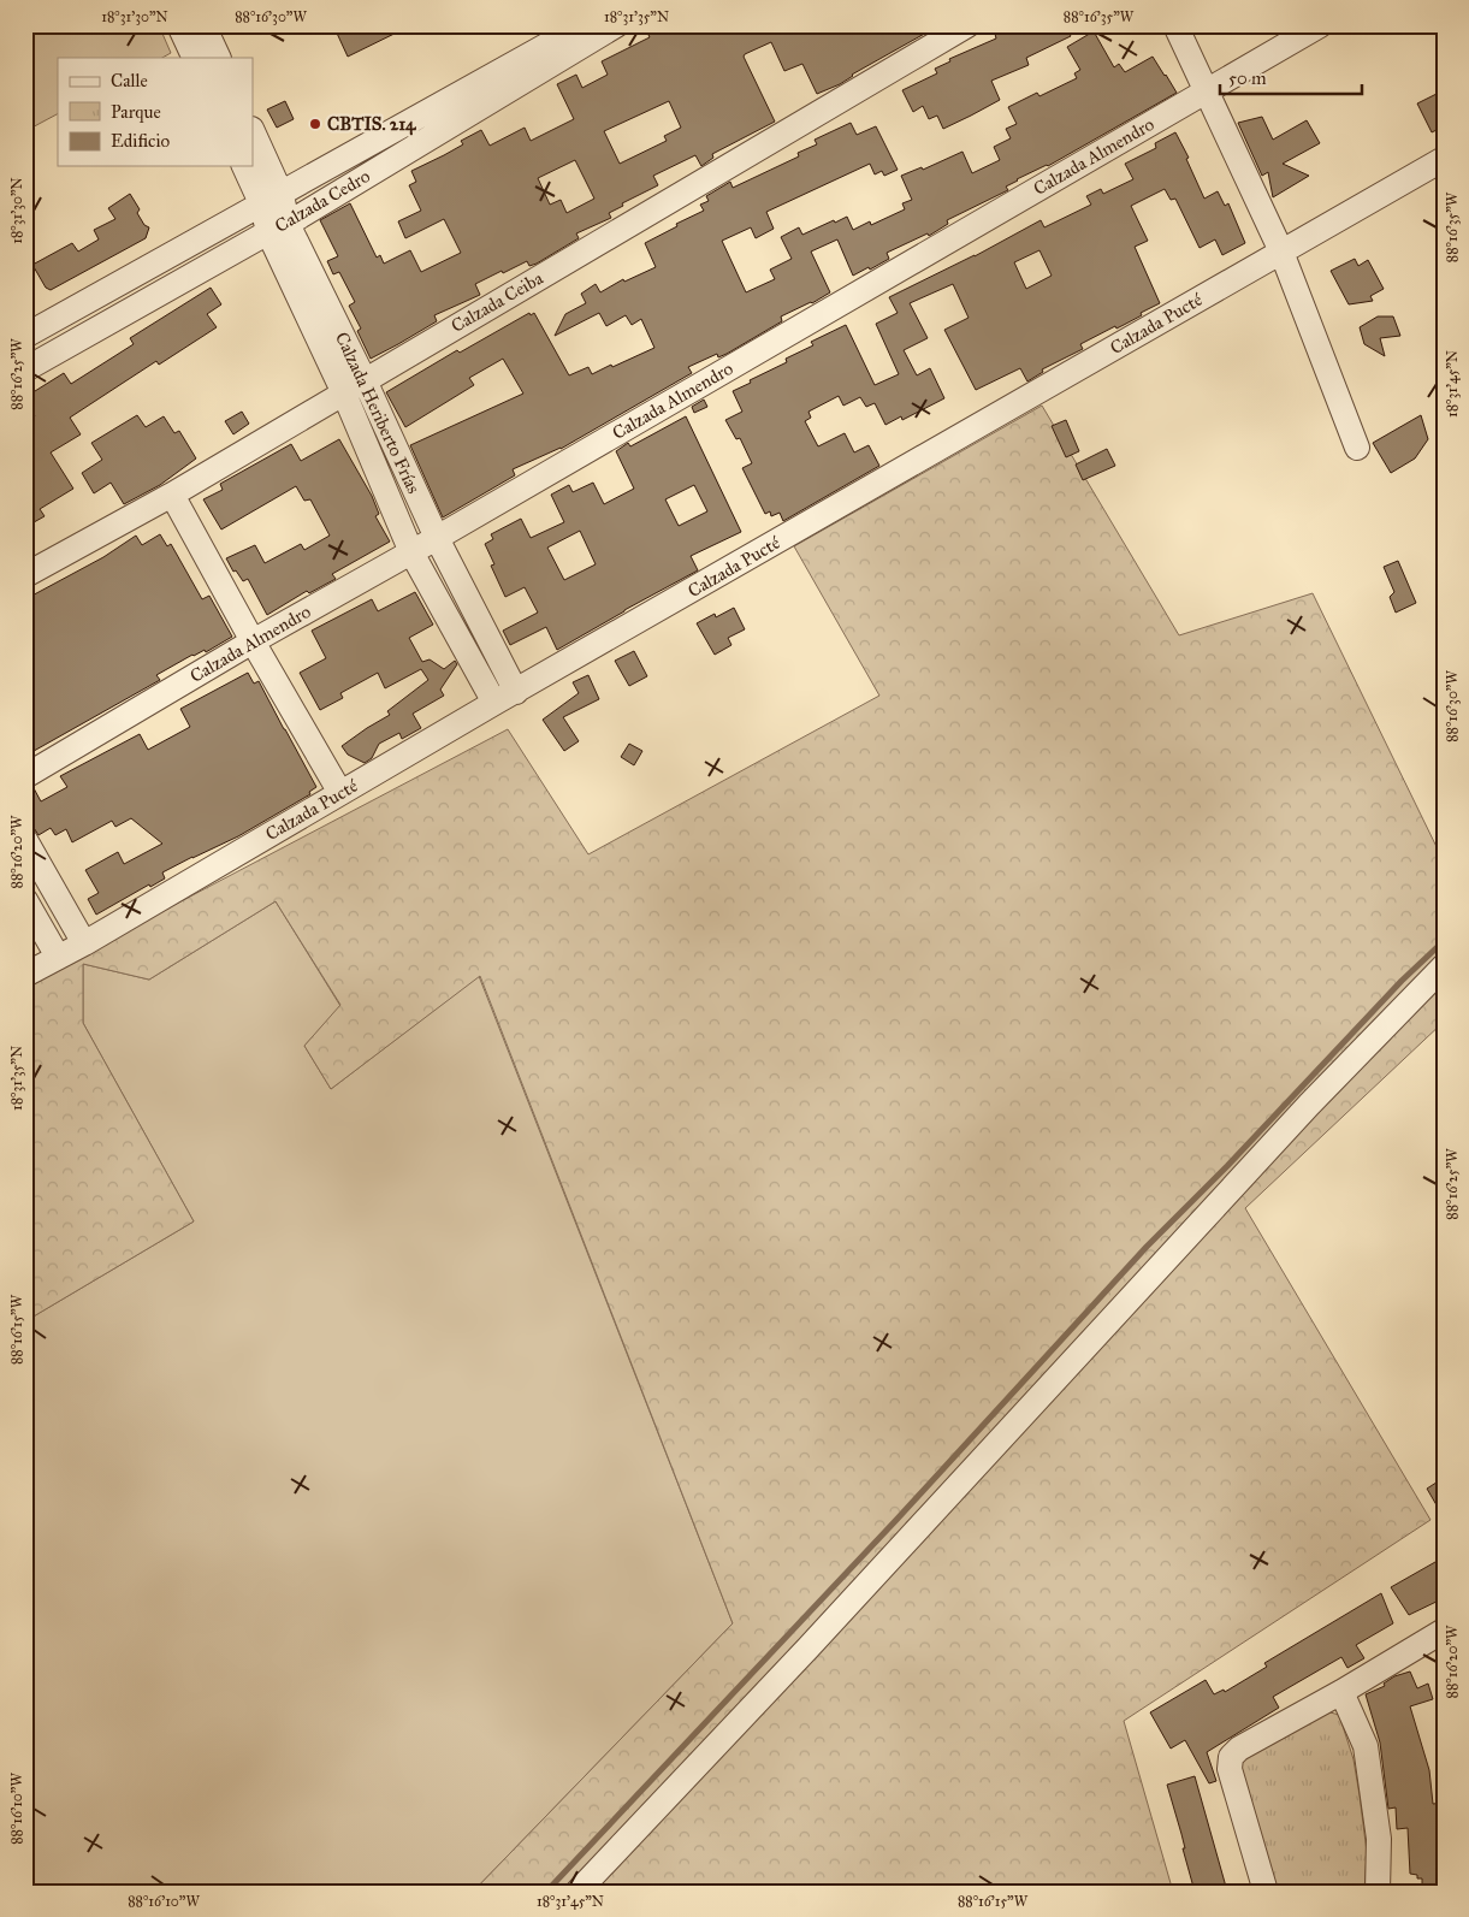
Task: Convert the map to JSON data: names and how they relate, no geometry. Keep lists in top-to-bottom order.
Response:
{
  "streets": {
    "street": [
      "Calzada Almendro",
      "Calzada Cedro",
      "Calzada Ceiba",
      "Calzada Pucté",
      "Calzada Heriberto Frías"
    ]
  },
  "crossings": [
    ["Calzada Almendro", "Calzada Heriberto Frías"],
    ["Calzada Cedro", "Calzada Heriberto Frías"],
    ["Calzada Ceiba", "Calzada Heriberto Frías"],
    ["Calzada Pucté", "Calzada Heriberto Frías"]
  ],
  "places": ["CBTIS. 214"],
  "legend": ["Calle", "Parque", "Edificio"],
  "scale_bar": "50 m",
  "coordinates": [
    "18°31'30\"N",
    "88°16'30\"W",
    "18°31'35\"N",
    "88°16'35\"W",
    "88°16'25\"W",
    "18°31'45\"N",
    "88°16'20\"W",
    "88°16'15\"W",
    "88°16'10\"W"
  ]
}
